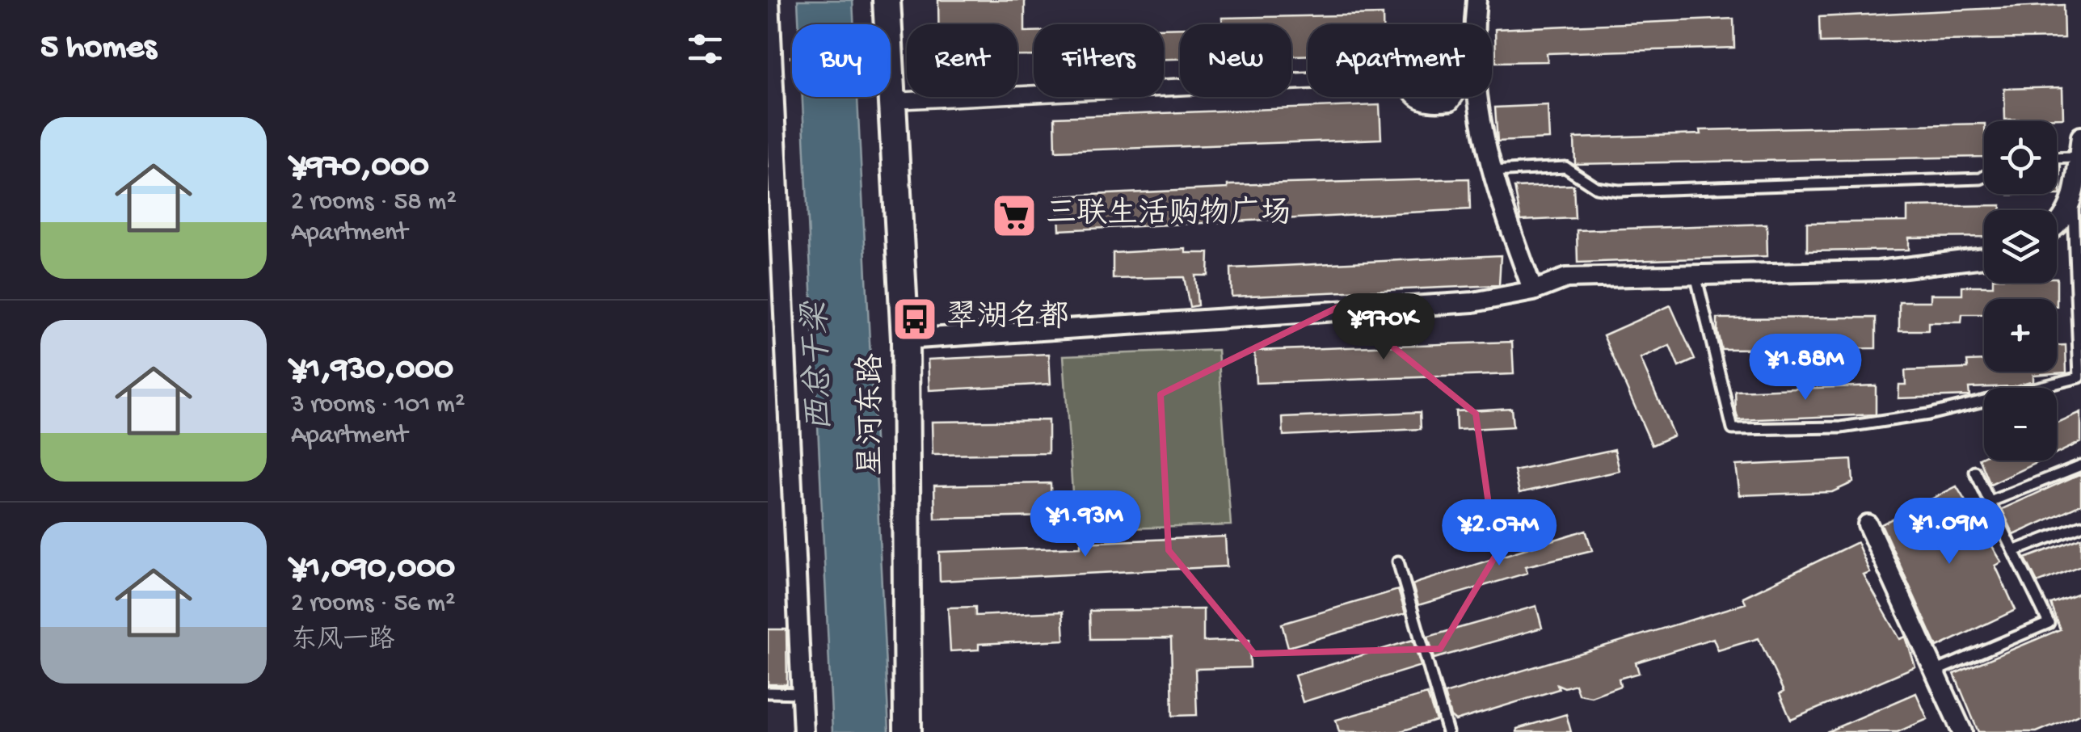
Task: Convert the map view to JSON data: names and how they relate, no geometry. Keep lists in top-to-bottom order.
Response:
{
  "streets": {
    "main road": ["星河东路"]
  },
  "water": ["西总干梁"],
  "places": {
    "supermarket": ["三联生活购物广场"],
    "bus stop": ["翠湖名都"]
  },
  "page": {
    "heading": "5 homes",
    "chip": [
      "Buy",
      "Rent",
      "Filters",
      "New",
      "Apartment"
    ],
    "list": [
      {
        "name": "¥970,000",
        "note": "2 rooms · 58 m² · Apartment"
      },
      {
        "name": "¥1,930,000",
        "note": "3 rooms · 101 m² · Apartment"
      },
      {
        "name": "¥1,090,000",
        "note": "2 rooms · 56 m² · 东风一路"
      }
    ],
    "map_buttons": ["+", "−"],
    "price": [
      "¥970K",
      "¥1.88M",
      "¥1.93M",
      "¥1.09M",
      "¥2.07M"
    ]
  }
}
